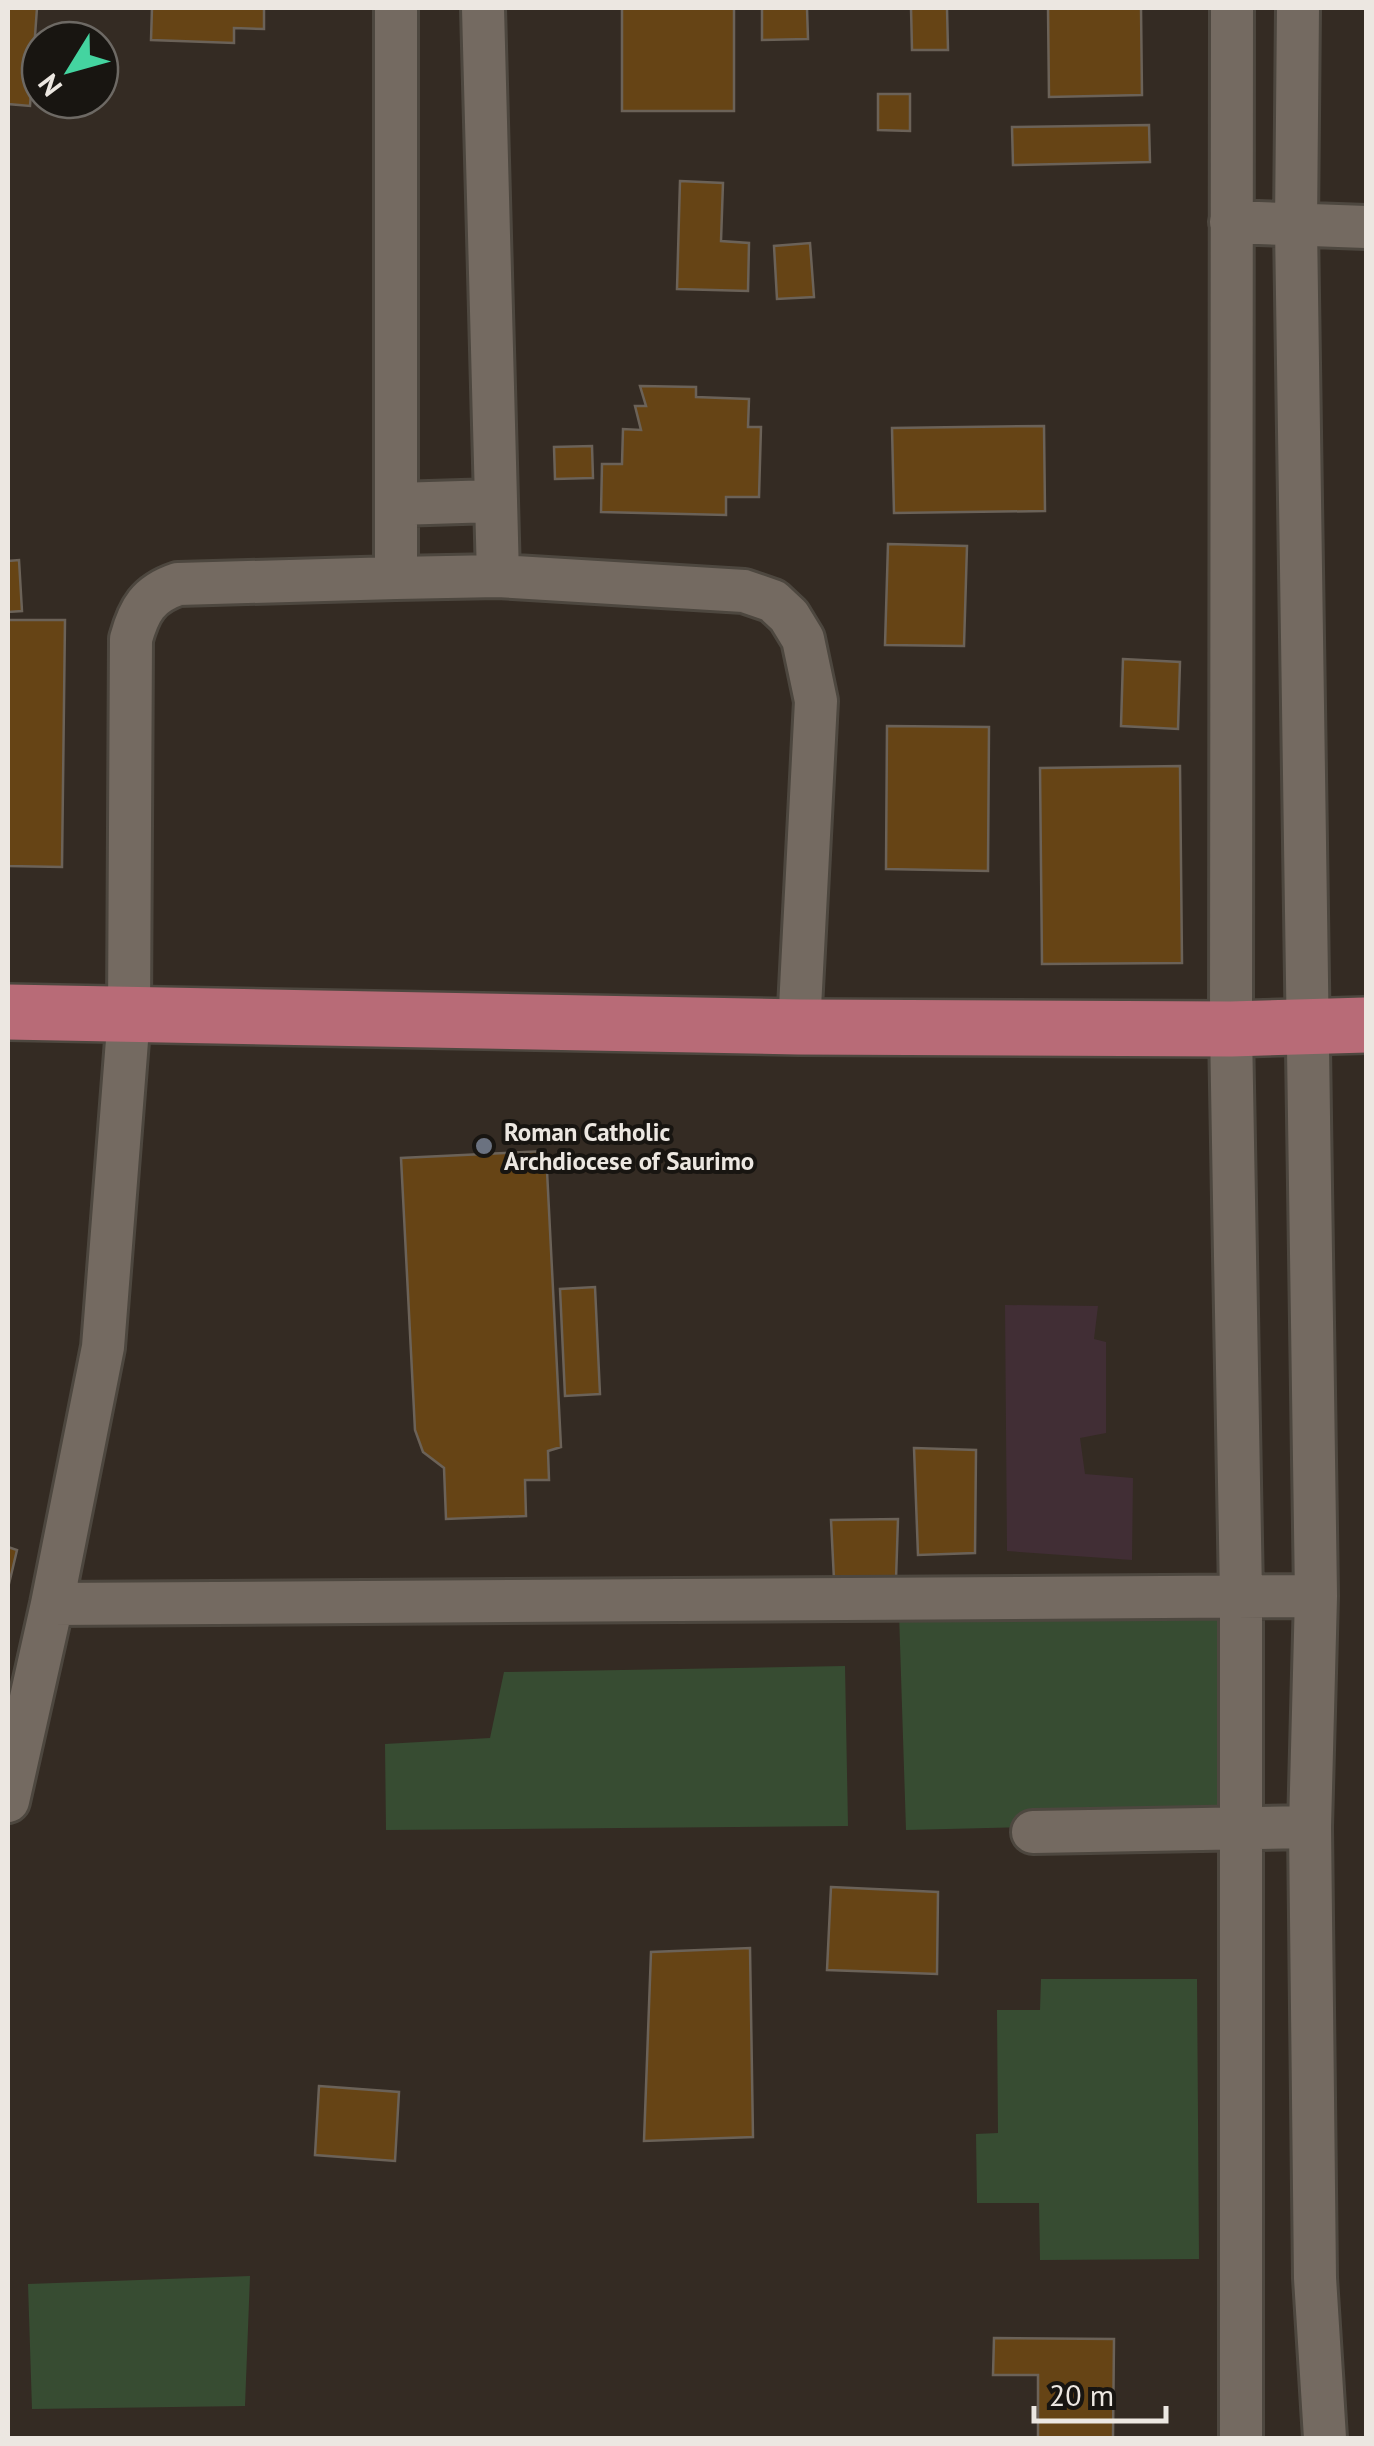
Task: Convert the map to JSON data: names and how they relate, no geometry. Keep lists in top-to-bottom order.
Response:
{
  "places": ["Roman Catholic Archdiocese of Saurimo"],
  "scale_bar": "20 m",
  "north": "bottom left"
}
